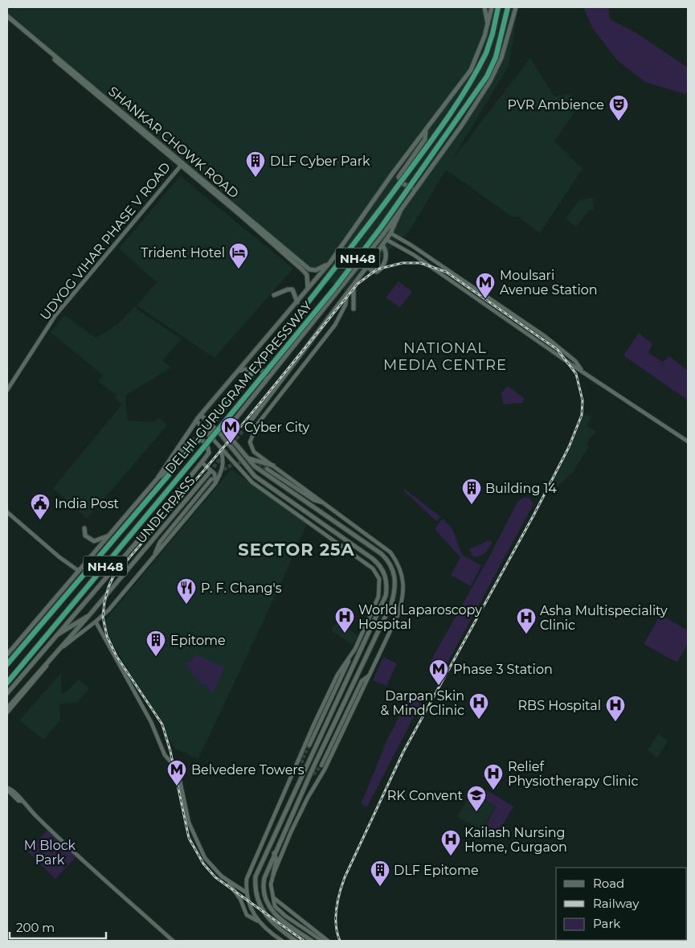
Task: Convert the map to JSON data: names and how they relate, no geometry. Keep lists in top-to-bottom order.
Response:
{
  "streets": {
    "highway": ["NH48", "DELHI-GURUGRAM EXPRESSWAY"],
    "main road": ["SHANKAR CHOWK ROAD", "UNDERPASS"],
    "street": ["UDYOG VIHAR PHASE V ROAD"]
  },
  "crossings": [
    ["SHANKAR CHOWK ROAD", "UDYOG VIHAR PHASE V ROAD"]
  ],
  "districts": ["NATIONAL MEDIA CENTRE", "SECTOR 25A"],
  "parks": ["M Block Park"],
  "places": {
    "theatre": ["PVR Ambience"],
    "building": [
      "DLF Cyber Park",
      "Building 14",
      "Epitome",
      "DLF Epitome"
    ],
    "hotel": ["Trident Hotel"],
    "metro station": [
      "Moulsari Avenue Station",
      "Cyber City",
      "Phase 3 Station",
      "Belvedere Towers"
    ],
    "public building": ["India Post"],
    "restaurant": ["P. F. Chang's"],
    "hospital": [
      "World Laparoscopy Hospital",
      "Asha Multispeciality Clinic",
      "Darpan Skin & Mind Clinic",
      "RBS Hospital",
      "Relief Physiotherapy Clinic",
      "Kailash Nursing Home, Gurgaon"
    ],
    "school or university": ["RK Convent"]
  },
  "legend": ["Road", "Railway", "Park"],
  "scale_bar": "200 m"
}
